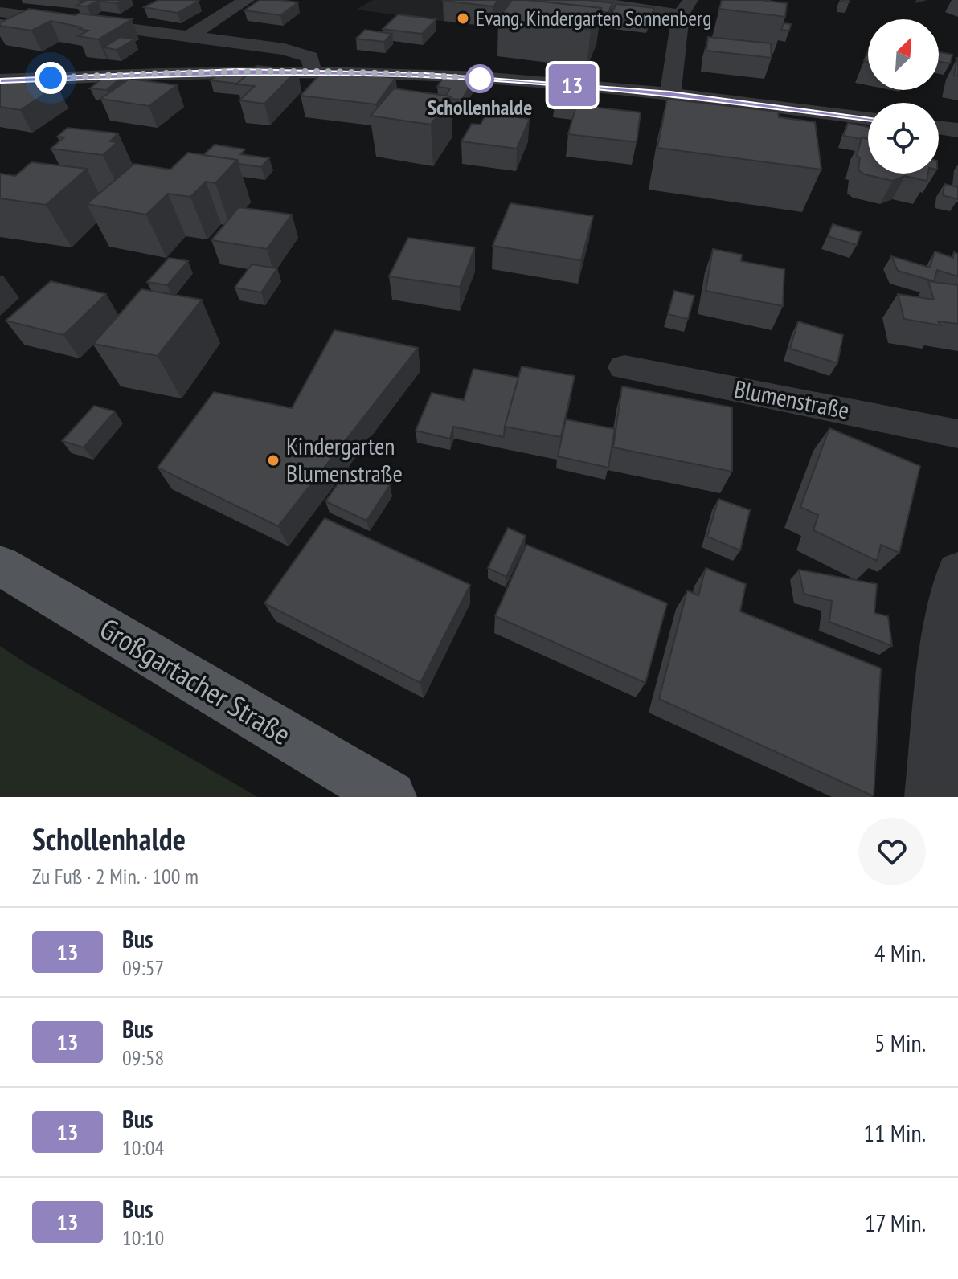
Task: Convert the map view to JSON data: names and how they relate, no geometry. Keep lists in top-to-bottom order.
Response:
{
  "streets": {
    "main road": ["Großgartacher Straße"],
    "street": ["Blumenstraße"]
  },
  "places": ["Evang. Kindergarten Sonnenberg", "Schollenhalde", "Kindergarten Blumenstraße"],
  "lines": ["bus line 13"],
  "north": "top right",
  "page": {
    "on_map": "13",
    "heading": ["Schollenhalde", "Zu Fuß · 2 Min. · 100 m"],
    "list": [
      {
        "mark": "13",
        "name": "Bus",
        "note": "09:57",
        "value": "4 Min."
      },
      {
        "mark": "13",
        "name": "Bus",
        "note": "09:58",
        "value": "5 Min."
      },
      {
        "mark": "13",
        "name": "Bus",
        "note": "10:04",
        "value": "11 Min."
      },
      {
        "mark": "13",
        "name": "Bus",
        "note": "10:10",
        "value": "17 Min."
      }
    ]
  }
}
